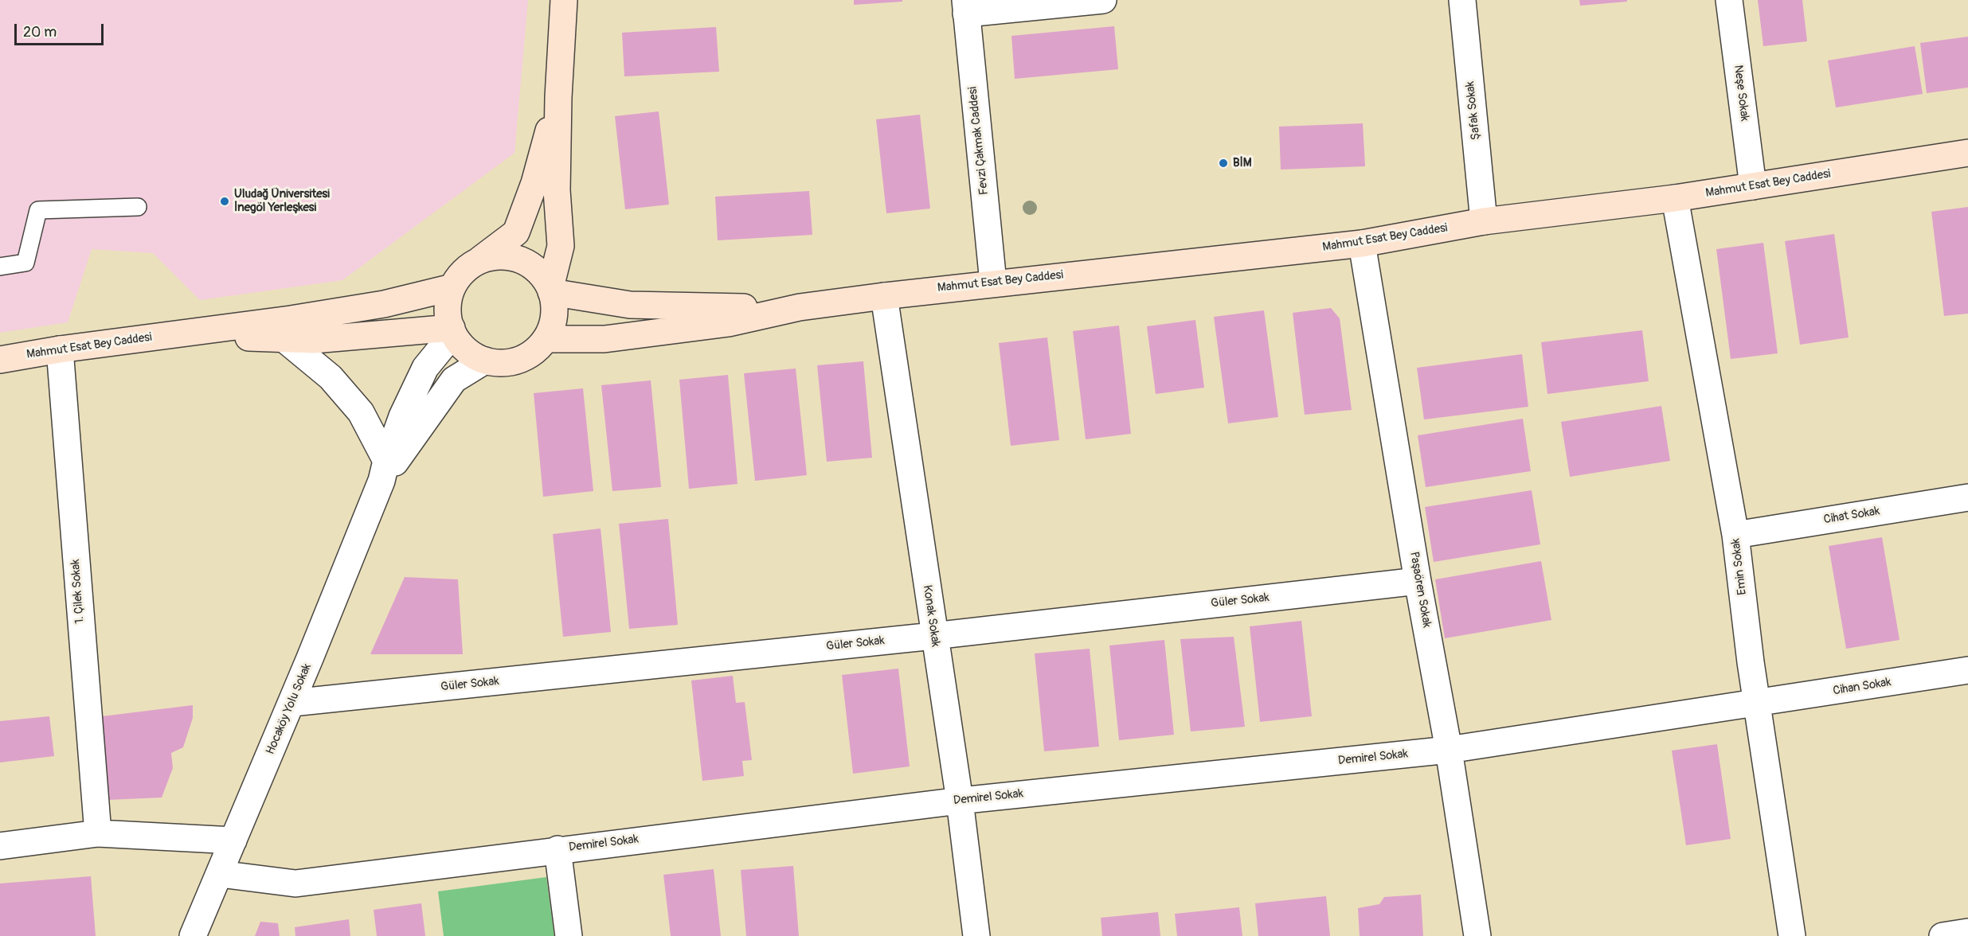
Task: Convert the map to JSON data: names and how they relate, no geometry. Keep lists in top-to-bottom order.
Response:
{
  "streets": {
    "main road": ["Mahmut Esat Bey Caddesi"],
    "street": [
      "Neşe Sokak",
      "Şafak Sokak",
      "Fevzi Çakmak Caddesi",
      "Cihat Sokak",
      "Emin Sokak",
      "Paşaören Sokak",
      "1. Çilek Sokak",
      "Güler Sokak",
      "Konak Sokak",
      "Cihan Sokak",
      "Hocaköy Yolu Sokak",
      "Demirel Sokak"
    ]
  },
  "crossings": [
    ["Neşe Sokak", "Mahmut Esat Bey Caddesi"],
    ["Şafak Sokak", "Mahmut Esat Bey Caddesi"],
    ["Fevzi Çakmak Caddesi", "Mahmut Esat Bey Caddesi"],
    ["Mahmut Esat Bey Caddesi", "Emin Sokak"],
    ["Mahmut Esat Bey Caddesi", "Paşaören Sokak"],
    ["Mahmut Esat Bey Caddesi", "1. Çilek Sokak"],
    ["Mahmut Esat Bey Caddesi", "Konak Sokak"],
    ["Cihat Sokak", "Emin Sokak"],
    ["Emin Sokak", "Cihan Sokak"],
    ["Emin Sokak", "Demirel Sokak"],
    ["Paşaören Sokak", "Güler Sokak"],
    ["Paşaören Sokak", "Demirel Sokak"],
    ["Güler Sokak", "Konak Sokak"],
    ["Güler Sokak", "Hocaköy Yolu Sokak"],
    ["Konak Sokak", "Demirel Sokak"],
    ["Cihan Sokak", "Demirel Sokak"],
    ["Hocaköy Yolu Sokak", "Demirel Sokak"]
  ],
  "places": ["BİM", "Uludağ Üniversitesi İnegöl Yerleşkesi"],
  "scale_bar": "20 m"
}
